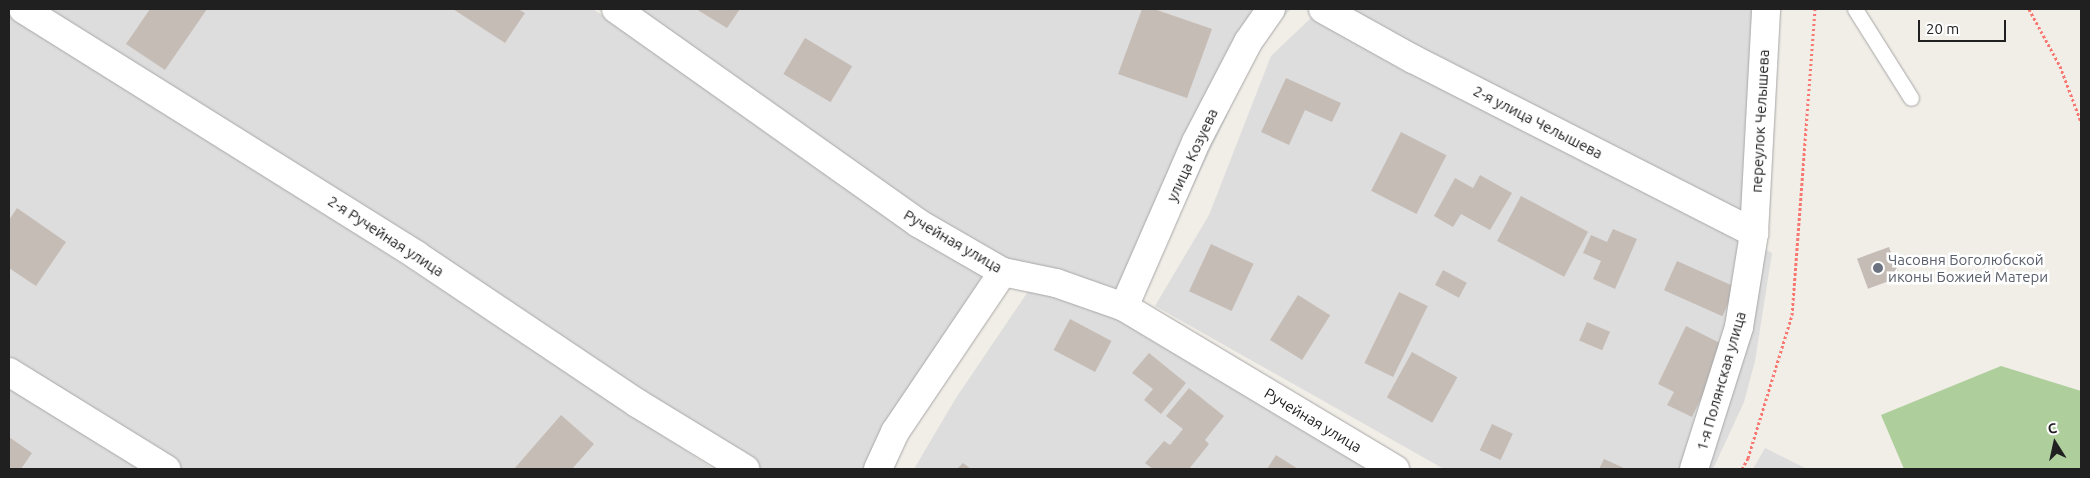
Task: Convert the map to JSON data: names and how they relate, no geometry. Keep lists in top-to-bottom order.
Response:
{
  "streets": {
    "street": [
      "переулок Челышева",
      "2-я улица Челышева",
      "улица Козуева",
      "2-я Ручейная улица",
      "Ручейная улица",
      "1-я Полянская улица"
    ]
  },
  "crossings": [
    ["переулок Челышева", "2-я улица Челышева"],
    ["переулок Челышева", "1-я Полянская улица"],
    ["2-я улица Челышева", "1-я Полянская улица"],
    ["улица Козуева", "Ручейная улица"]
  ],
  "places": ["Часовня Боголюбской иконы Божией Матери"],
  "scale_bar": "20 m",
  "north": "top"
}
